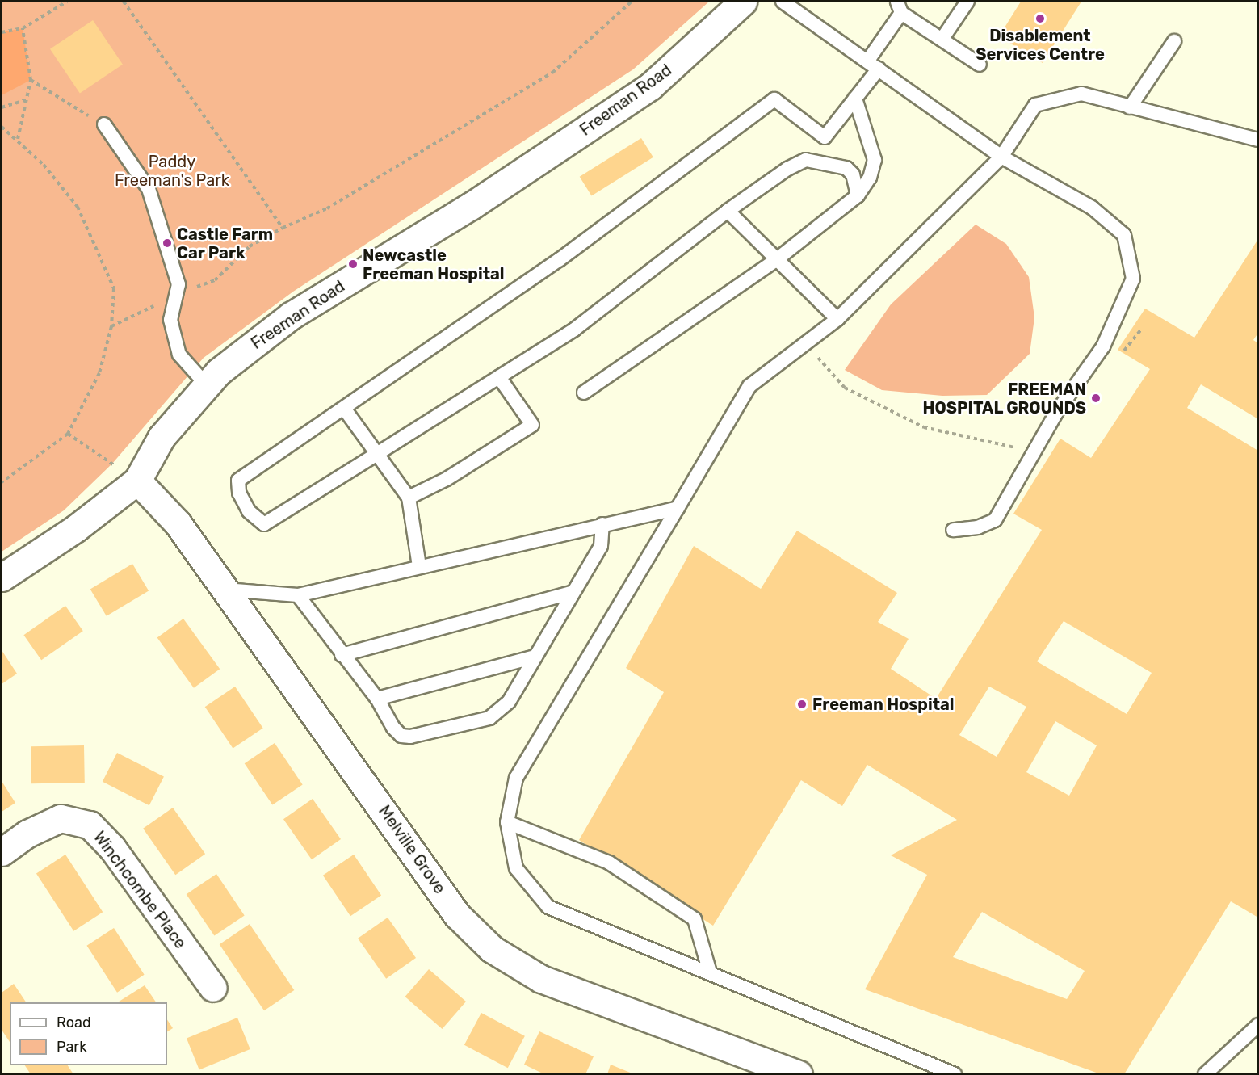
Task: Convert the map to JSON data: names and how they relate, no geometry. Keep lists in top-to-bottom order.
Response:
{
  "streets": {
    "street": ["Freeman Road", "Melville Grove", "Winchcombe Place"]
  },
  "crossings": [
    ["Freeman Road", "Melville Grove"]
  ],
  "parks": ["Paddy Freeman's Park"],
  "places": [
    "Disablement Services Centre",
    "Castle Farm Car Park",
    "Newcastle Freeman Hospital",
    "FREEMAN HOSPITAL GROUNDS",
    "Freeman Hospital"
  ],
  "legend": ["Road", "Park"]
}
